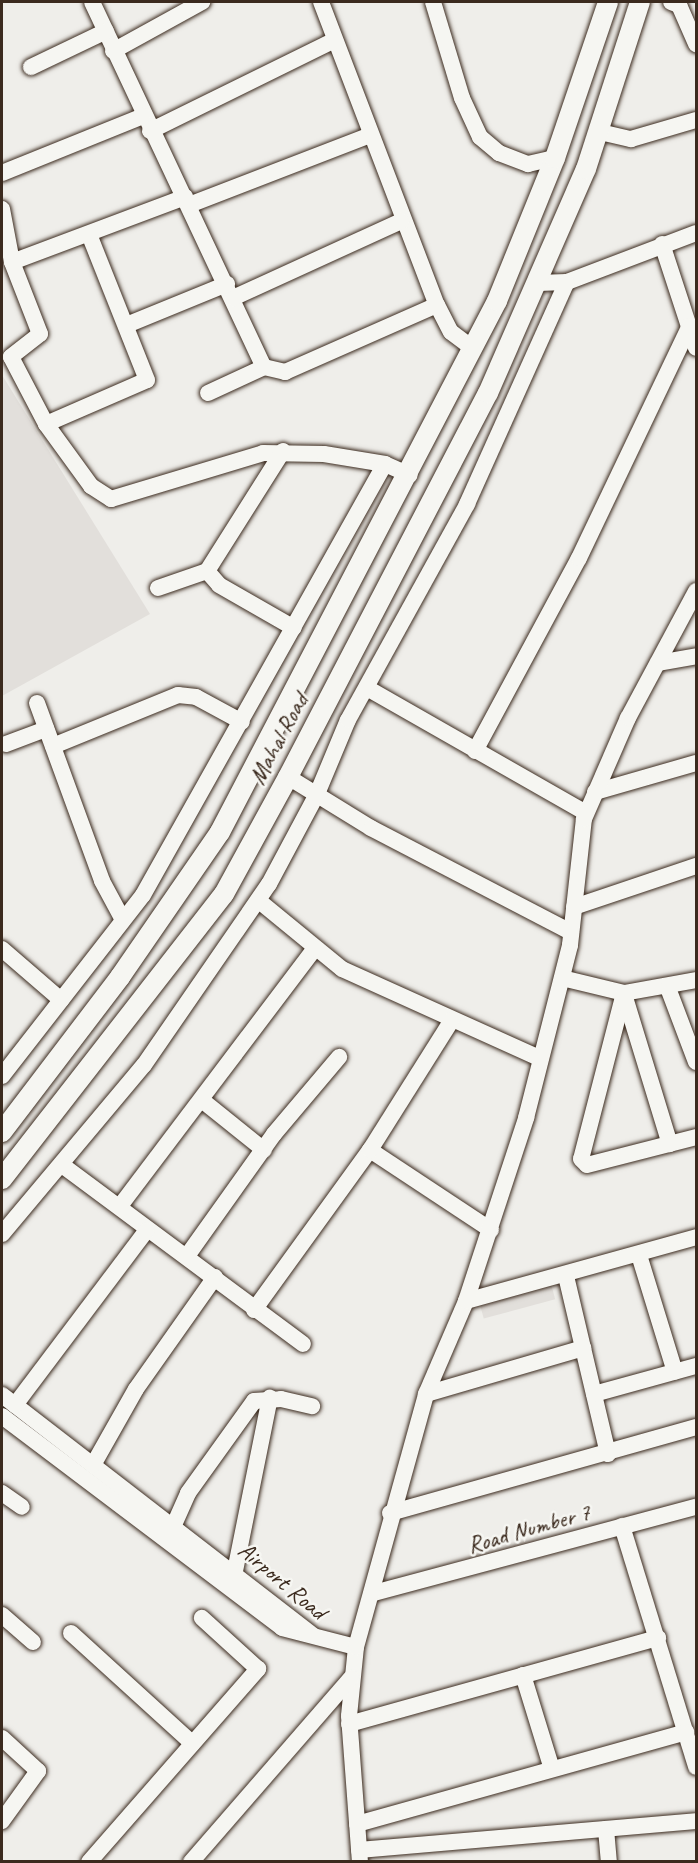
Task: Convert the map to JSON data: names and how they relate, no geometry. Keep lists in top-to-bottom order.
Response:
{
  "streets": {
    "main road": ["Mahal Road"],
    "street": ["Road Number 7", "Airport Road"]
  }
}
